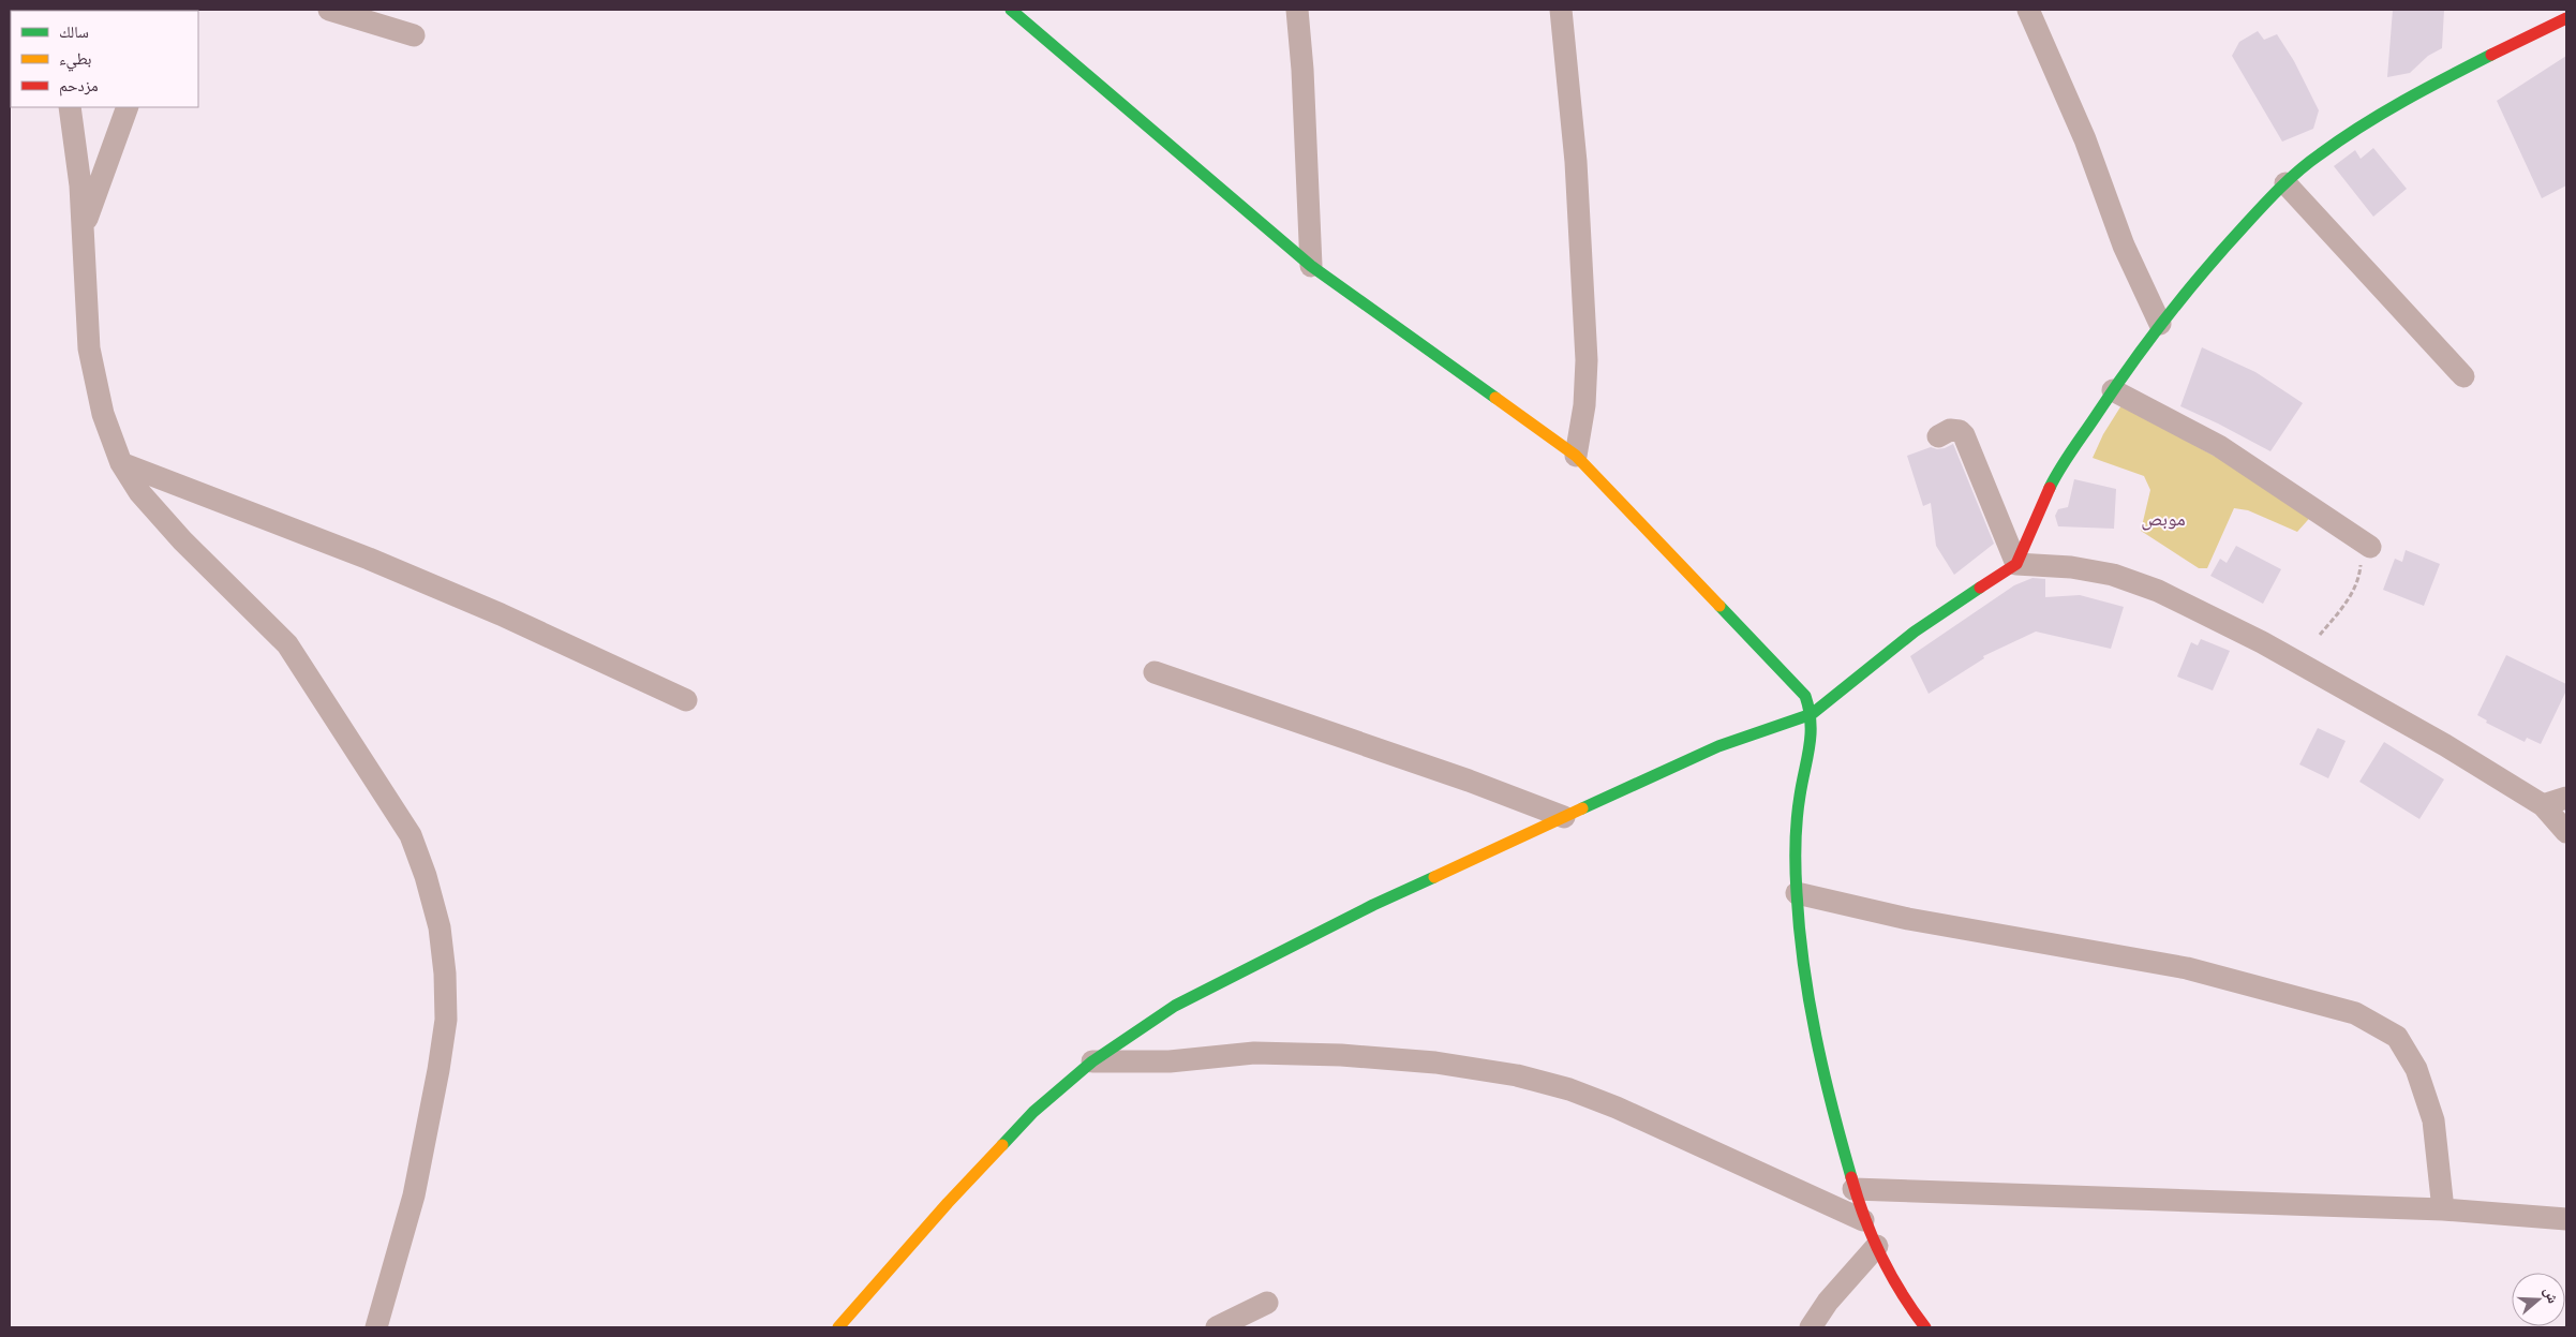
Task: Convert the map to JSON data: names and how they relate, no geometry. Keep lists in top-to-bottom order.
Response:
{
  "districts": ["موبص"],
  "legend": ["سالك", "بطيء", "مزدحم"],
  "north": "right"
}
